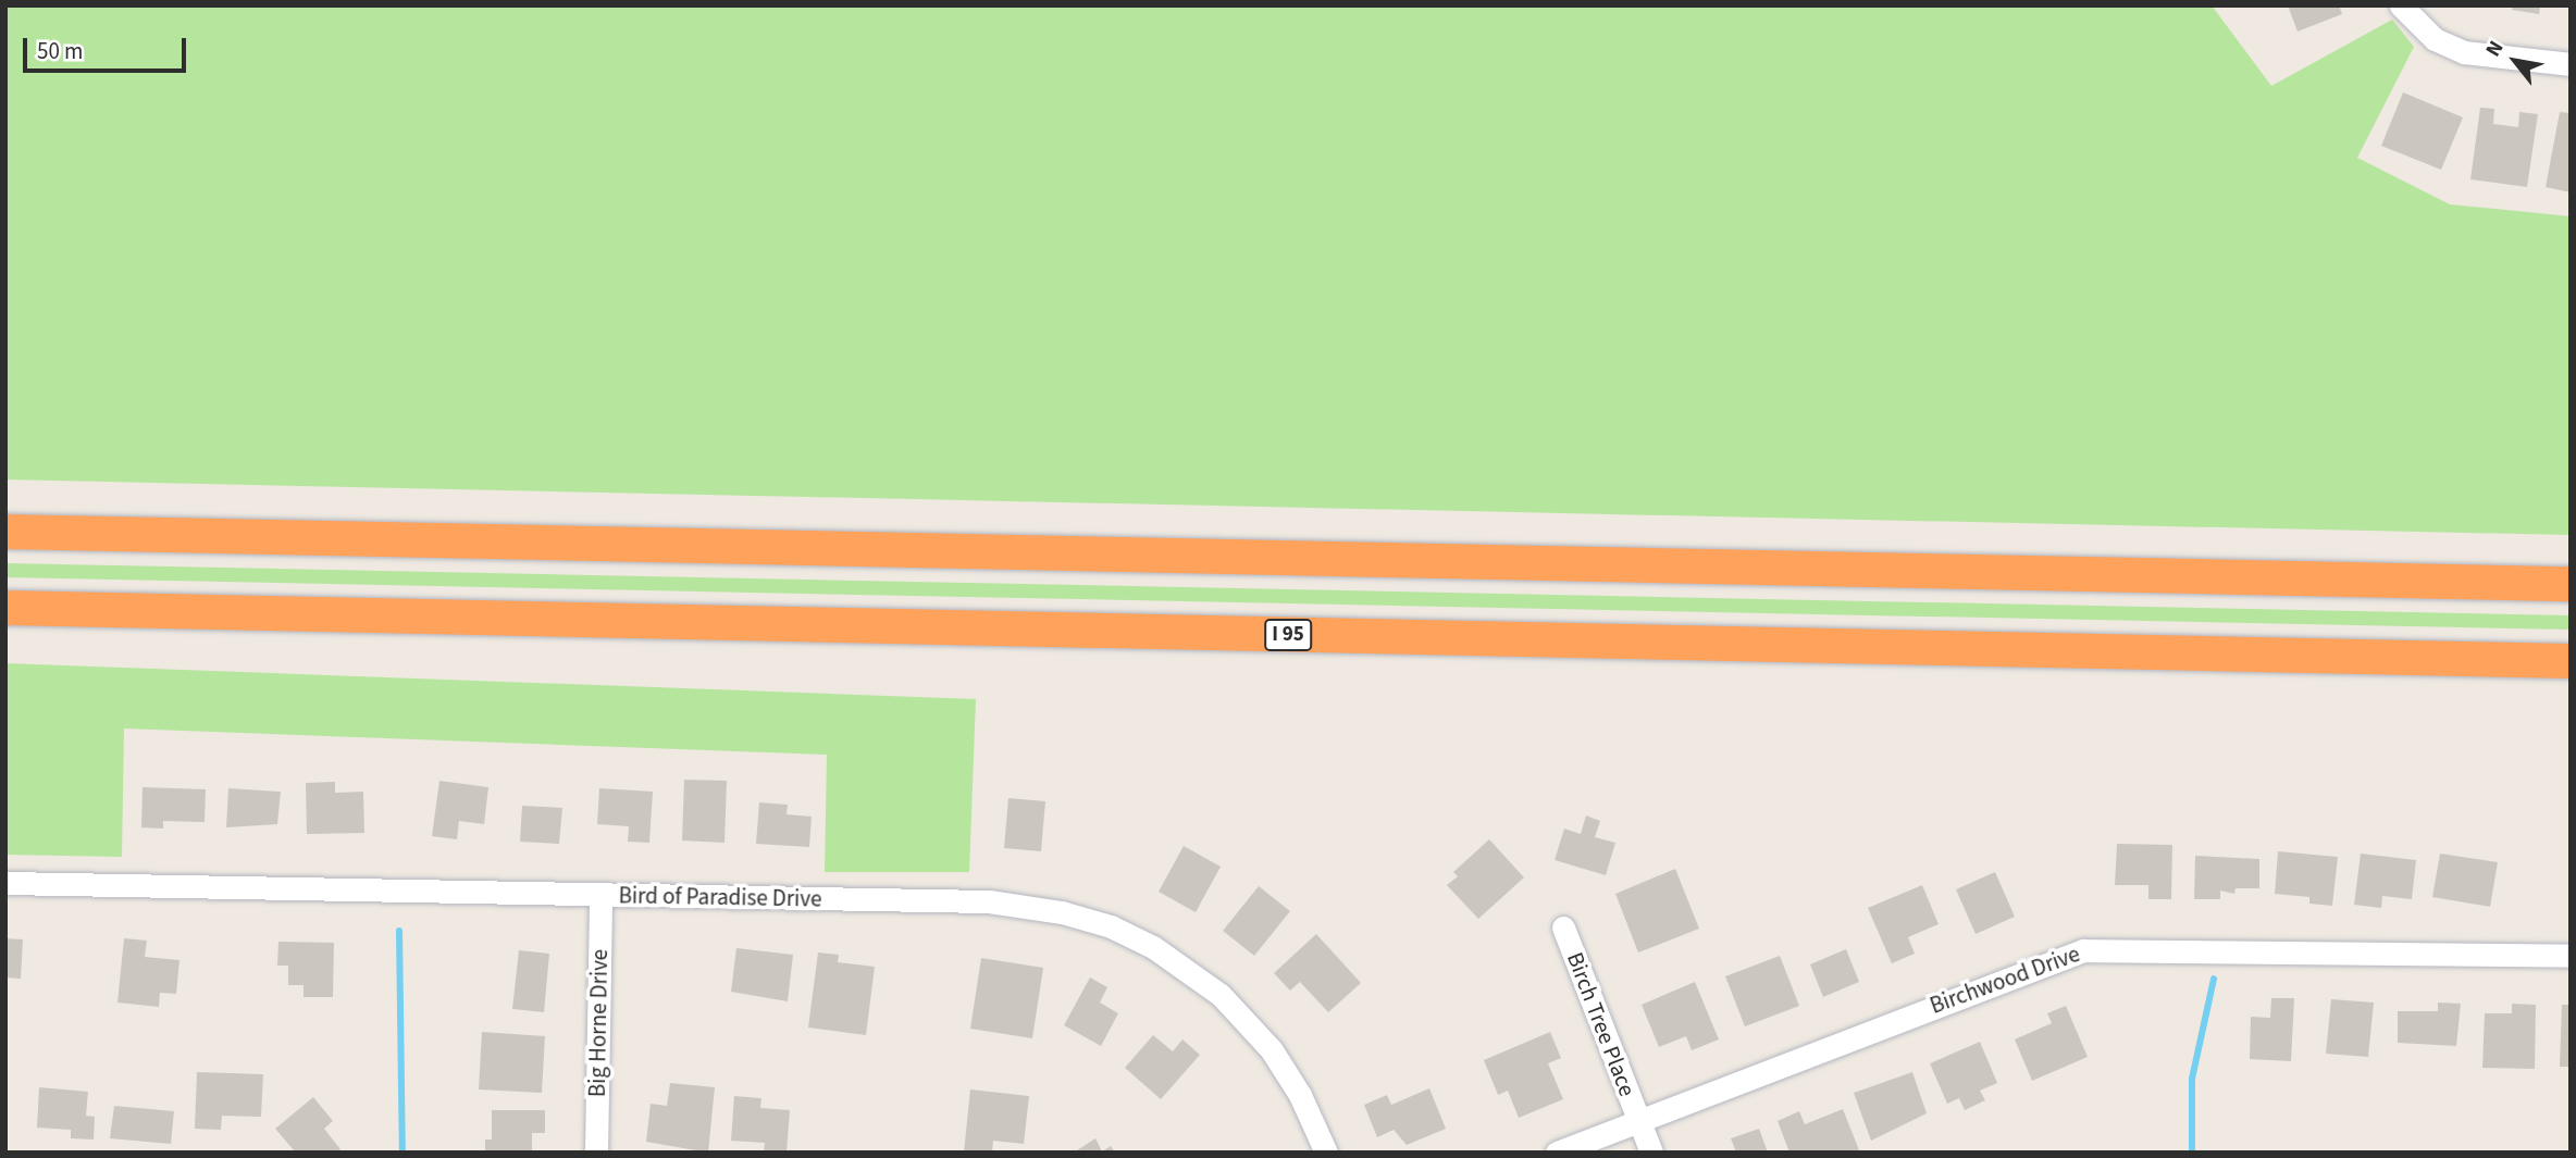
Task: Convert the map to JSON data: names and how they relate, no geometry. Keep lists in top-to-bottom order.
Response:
{
  "streets": {
    "highway": ["I 95"],
    "street": [
      "Bird of Paradise Drive",
      "Birchwood Drive",
      "Big Horne Drive",
      "Birch Tree Place"
    ]
  },
  "crossings": [
    ["Bird of Paradise Drive", "Big Horne Drive"],
    ["Birchwood Drive", "Birch Tree Place"]
  ],
  "scale_bar": "50 m",
  "north": "top left"
}
